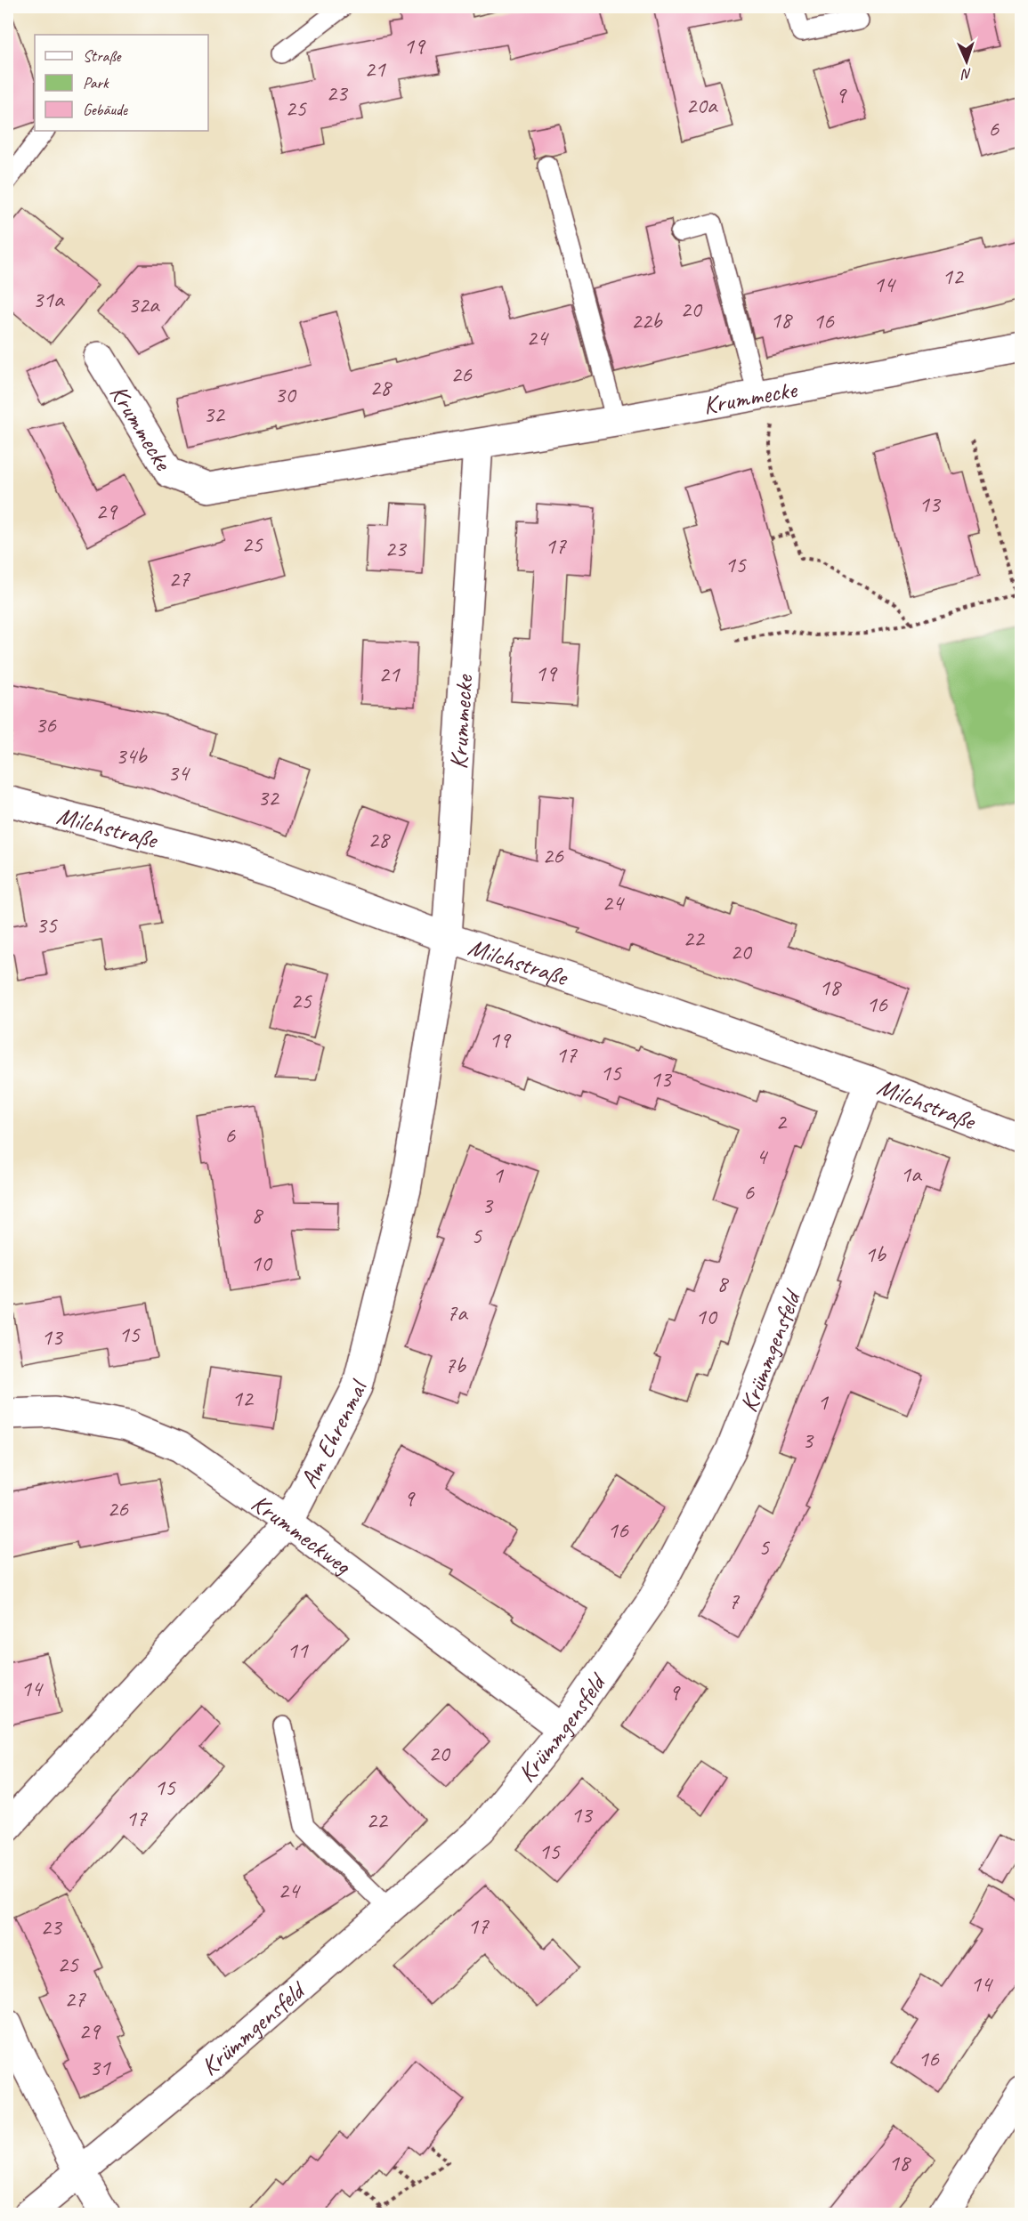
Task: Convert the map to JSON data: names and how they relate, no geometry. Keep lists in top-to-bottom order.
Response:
{
  "streets": {
    "street": [
      "Krummecke",
      "Milchstraße",
      "Krümmgensfeld",
      "Am Ehrenmal",
      "Krummeckweg"
    ]
  },
  "crossings": [
    ["Krummecke", "Milchstraße"],
    ["Krummecke", "Am Ehrenmal"],
    ["Milchstraße", "Krümmgensfeld"],
    ["Milchstraße", "Am Ehrenmal"],
    ["Krümmgensfeld", "Krummeckweg"],
    ["Am Ehrenmal", "Krummeckweg"]
  ],
  "house_numbers": [
    "19",
    "21",
    "23",
    "9",
    "20a",
    "25",
    "6",
    "12",
    "14",
    "31a",
    "32a",
    "20",
    "18",
    "22b",
    "16",
    "24",
    "26",
    "28",
    "30",
    "32",
    "13",
    "29",
    "25",
    "17",
    "23",
    "15",
    "27",
    "19",
    "21",
    "36",
    "34b",
    "34",
    "32",
    "28",
    "26",
    "24",
    "35",
    "22",
    "20",
    "18",
    "25",
    "16",
    "19",
    "17",
    "15",
    "13",
    "2",
    "6",
    "4",
    "1a",
    "1",
    "6",
    "3",
    "8",
    "5",
    "1b",
    "10",
    "8",
    "7a",
    "10",
    "15",
    "13",
    "7b",
    "12",
    "1",
    "3",
    "9",
    "26",
    "16",
    "5",
    "7",
    "11",
    "14",
    "9",
    "20",
    "15",
    "13",
    "17",
    "22",
    "15",
    "24",
    "17",
    "23",
    "25",
    "14",
    "27",
    "29",
    "16",
    "31",
    "18"
  ],
  "legend": ["Straße", "Park", "Gebäude"],
  "north": "bottom"
}
